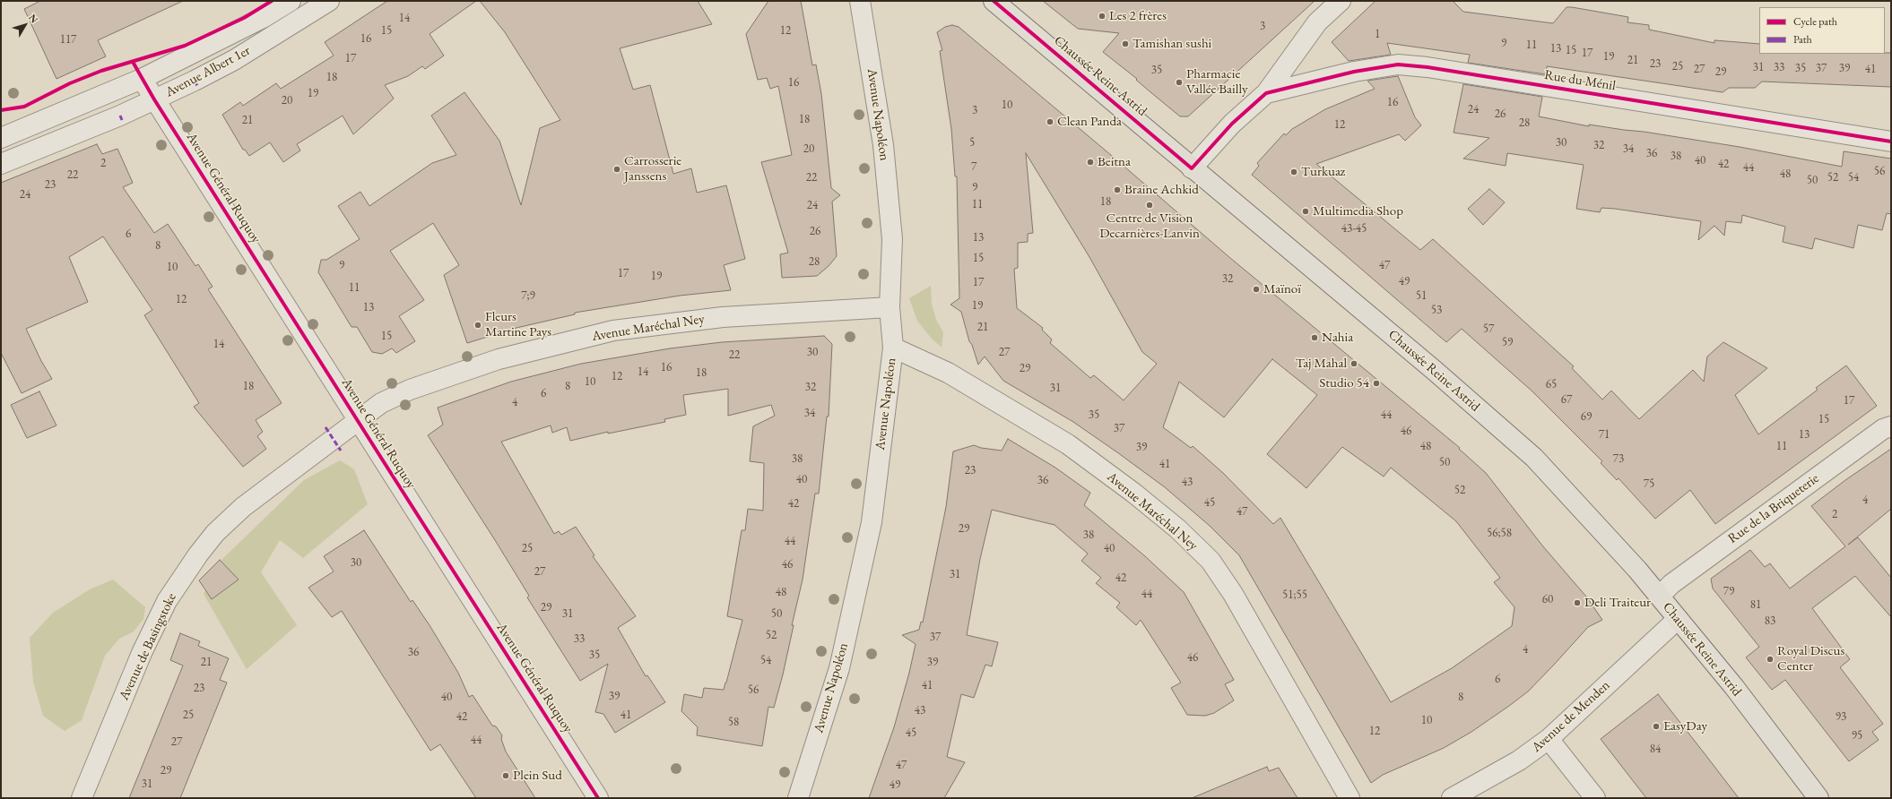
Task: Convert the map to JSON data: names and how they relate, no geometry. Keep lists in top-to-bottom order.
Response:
{
  "streets": {
    "main road": ["Chaussée Reine Astrid"],
    "street": [
      "Avenue Albert 1er",
      "Rue du Ménil",
      "Avenue Napoléon",
      "Avenue Général Ruquoy",
      "Avenue Maréchal Ney",
      "Rue de la Briqueterie",
      "Avenue de Basingstoke",
      "Avenue de Menden"
    ]
  },
  "crossings": [
    ["Avenue Albert 1er", "Avenue Général Ruquoy"],
    ["Chaussée Reine Astrid", "Rue de la Briqueterie"],
    ["Chaussée Reine Astrid", "Avenue de Menden"],
    ["Avenue Napoléon", "Avenue Maréchal Ney"],
    ["Avenue Général Ruquoy", "Avenue Maréchal Ney"],
    ["Avenue Général Ruquoy", "Avenue de Basingstoke"],
    ["Avenue Maréchal Ney", "Avenue de Basingstoke"]
  ],
  "places": [
    "Les 2 frères",
    "Tamishan sushi",
    "Pharmacie Vallée Bailly",
    "Clean Panda",
    "Beitna",
    "Carrosserie Janssens",
    "Turkuaz",
    "Braine Achkid",
    "Centre de Vision Decarnières-Lanvin",
    "Multimedia Shop",
    "Maïnoï",
    "Fleurs Martine Pays",
    "Nahia",
    "Taj Mahal",
    "Studio 54",
    "Deli Traiteur",
    "Royal Discus Center",
    "EasyDay",
    "Plein Sud"
  ],
  "house_numbers": [
    "14",
    "3",
    "15",
    "12",
    "1",
    "16",
    "117",
    "9",
    "11",
    "13",
    "15",
    "17",
    "19",
    "17",
    "21",
    "23",
    "25",
    "31",
    "33",
    "35",
    "37",
    "39",
    "27",
    "41",
    "35",
    "29",
    "18",
    "16",
    "19",
    "20",
    "16",
    "10",
    "24",
    "3",
    "26",
    "18",
    "21",
    "28",
    "12",
    "5",
    "30",
    "32",
    "20",
    "34",
    "36",
    "38",
    "40",
    "2",
    "42",
    "7",
    "44",
    "56",
    "48",
    "22",
    "22",
    "52",
    "54",
    "50",
    "23",
    "9",
    "24",
    "18",
    "11",
    "24",
    "43-45",
    "26",
    "6",
    "13",
    "8",
    "15",
    "28",
    "9",
    "47",
    "10",
    "17",
    "19",
    "32",
    "49",
    "17",
    "11",
    "7;9",
    "51",
    "12",
    "19",
    "13",
    "53",
    "21",
    "57",
    "15",
    "59",
    "14",
    "30",
    "27",
    "22",
    "16",
    "29",
    "14",
    "18",
    "12",
    "10",
    "65",
    "18",
    "8",
    "32",
    "31",
    "6",
    "67",
    "17",
    "4",
    "34",
    "35",
    "44",
    "69",
    "15",
    "37",
    "46",
    "71",
    "13",
    "48",
    "11",
    "39",
    "38",
    "73",
    "50",
    "41",
    "23",
    "40",
    "36",
    "43",
    "75",
    "52",
    "4",
    "45",
    "42",
    "47",
    "2",
    "29",
    "56;58",
    "38",
    "44",
    "25",
    "40",
    "30",
    "46",
    "27",
    "31",
    "42",
    "79",
    "48",
    "44",
    "51;55",
    "60",
    "81",
    "29",
    "31",
    "50",
    "83",
    "52",
    "37",
    "33",
    "4",
    "36",
    "35",
    "46",
    "54",
    "21",
    "39",
    "6",
    "41",
    "23",
    "56",
    "39",
    "40",
    "8",
    "43",
    "25",
    "41",
    "42",
    "93",
    "10",
    "58",
    "12",
    "45",
    "95",
    "44",
    "27",
    "84",
    "47",
    "29",
    "31",
    "49"
  ],
  "legend": ["Cycle path", "Path"],
  "north": "top right"
}
